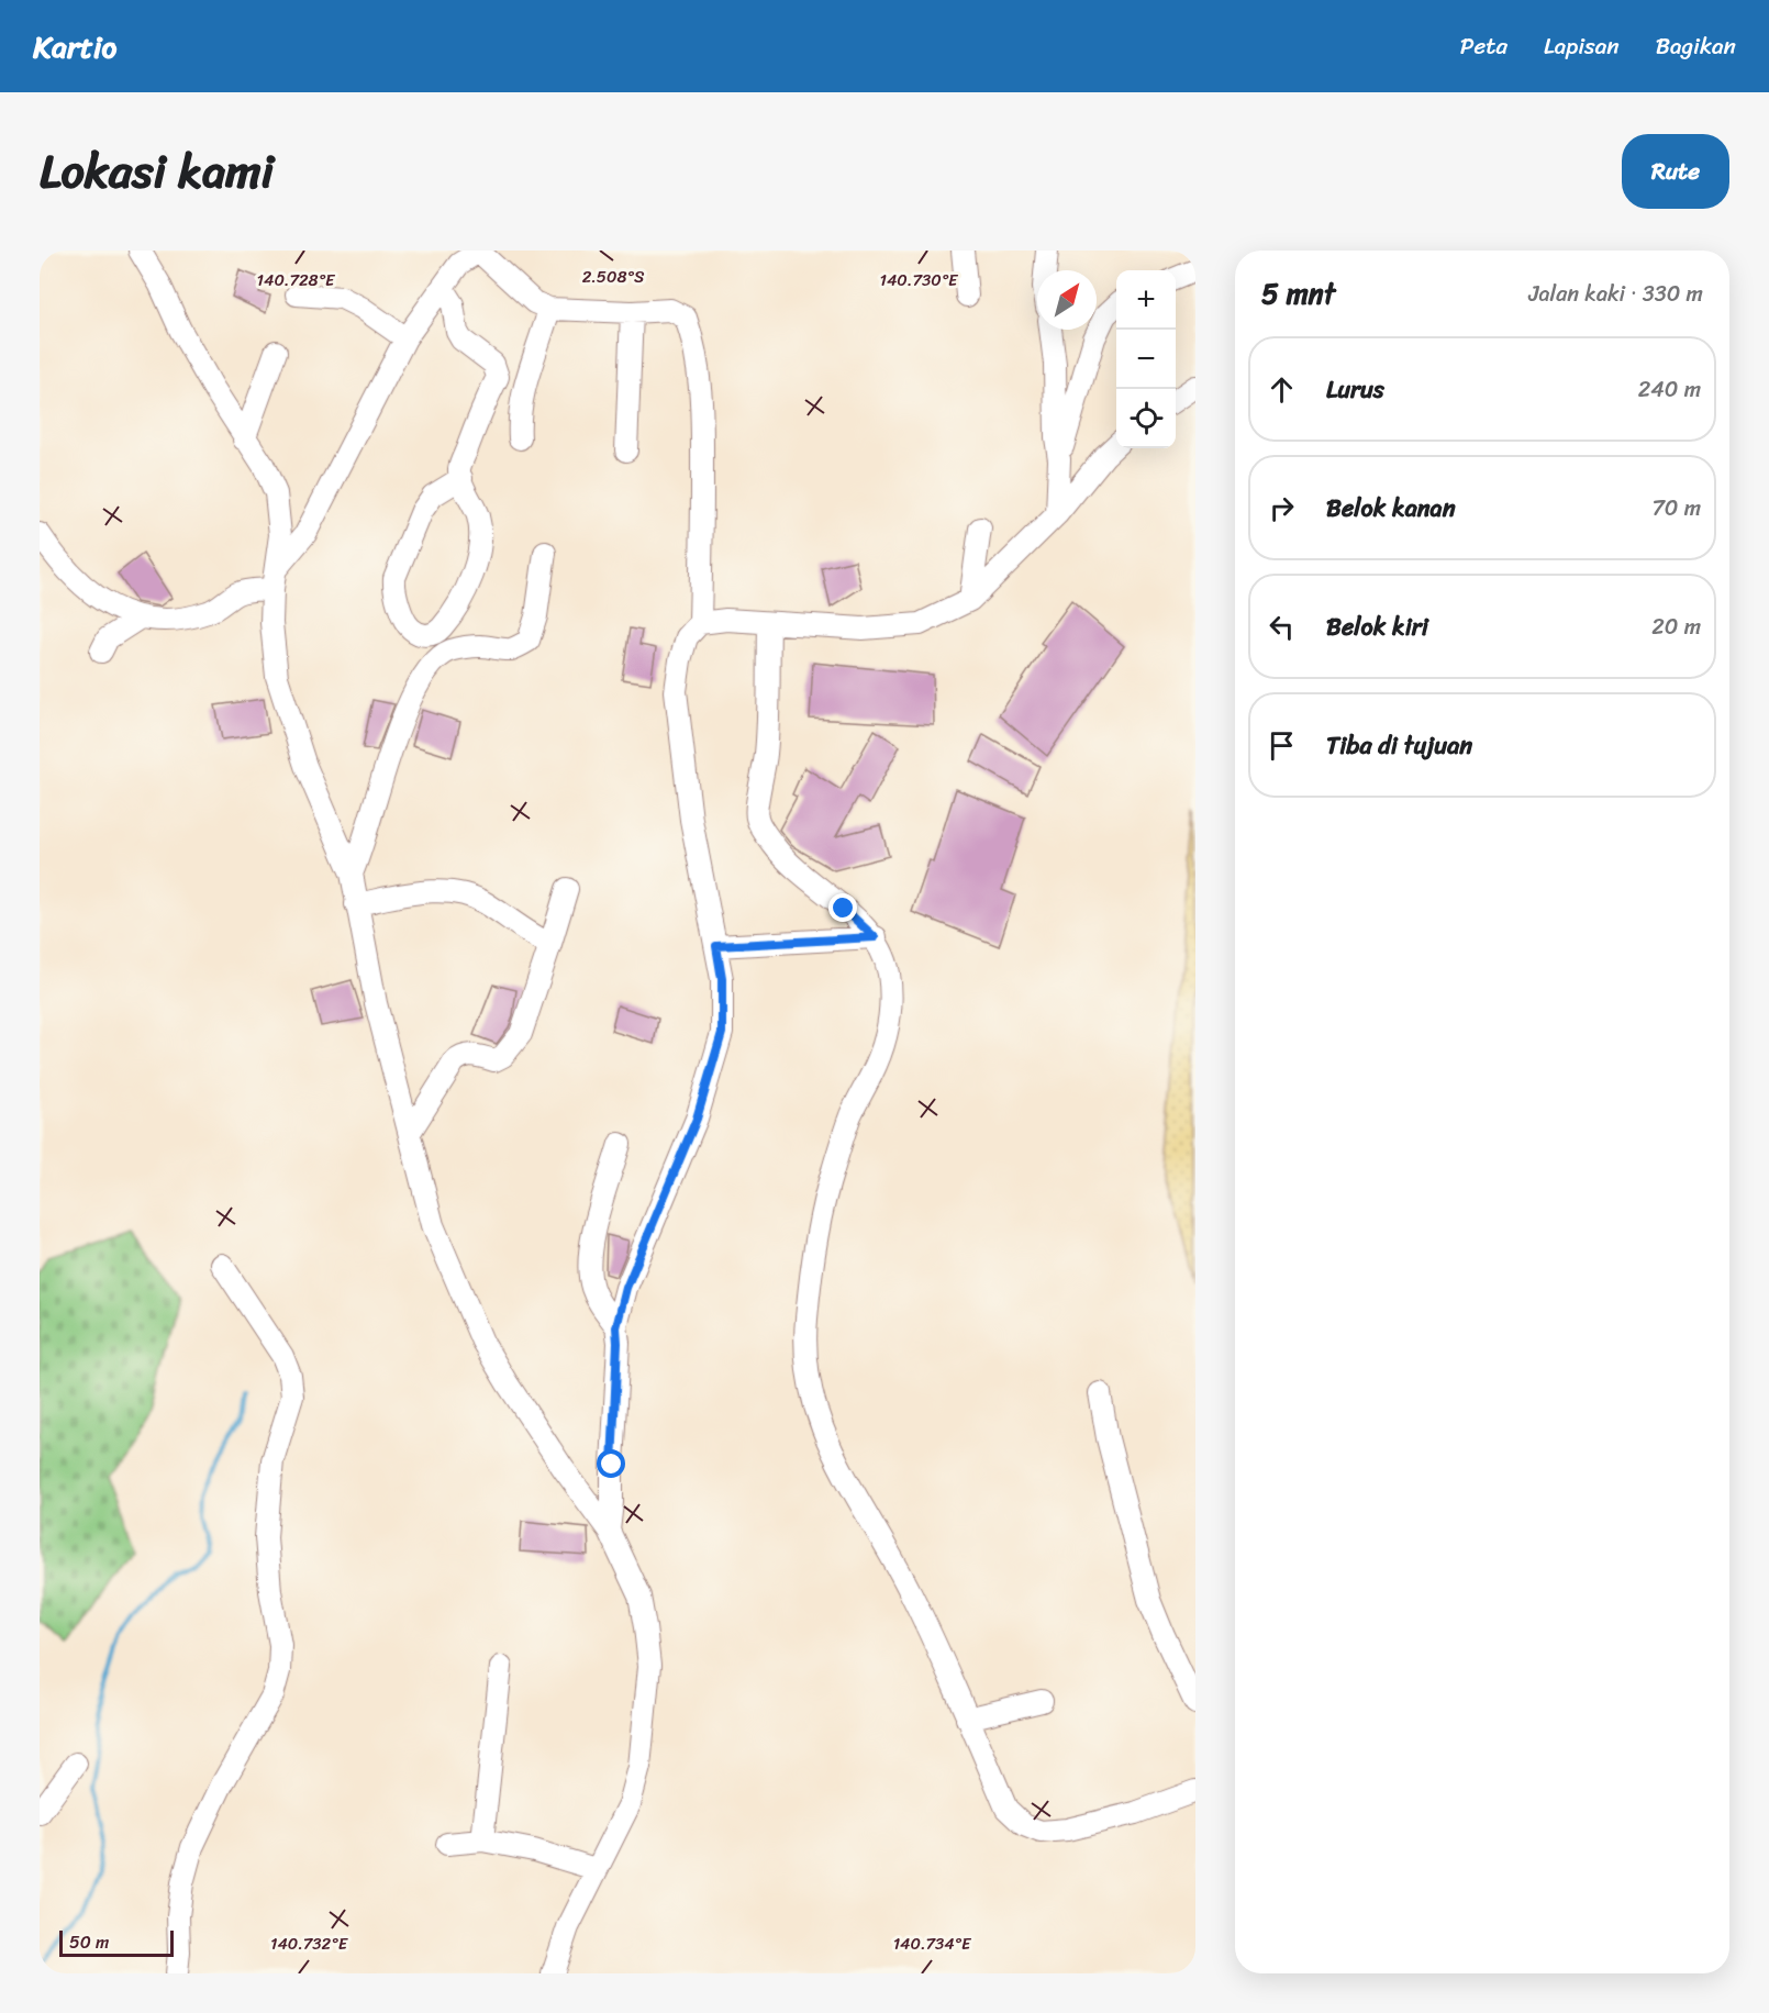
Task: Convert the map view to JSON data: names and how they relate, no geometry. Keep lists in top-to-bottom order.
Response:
{
  "scale_bar": "50 m",
  "north": "top right",
  "page": {
    "header": "Kartio",
    "nav": ["Peta", "Lapisan", "Bagikan"],
    "title": "Lokasi kami",
    "buttons": "Rute",
    "heading": ["5 mnt", "Jalan kaki · 330 m"],
    "map_buttons": ["+", "−"],
    "list": [
      ["Lurus", "240 m"],
      ["Belok kanan", "70 m"],
      ["Belok kiri", "20 m"],
      "Tiba di tujuan"
    ],
    "scale": "50 m"
  },
  "coordinates": [
    "2.508°S",
    "140.728°E",
    "140.730°E",
    "140.732°E",
    "140.734°E"
  ]
}
